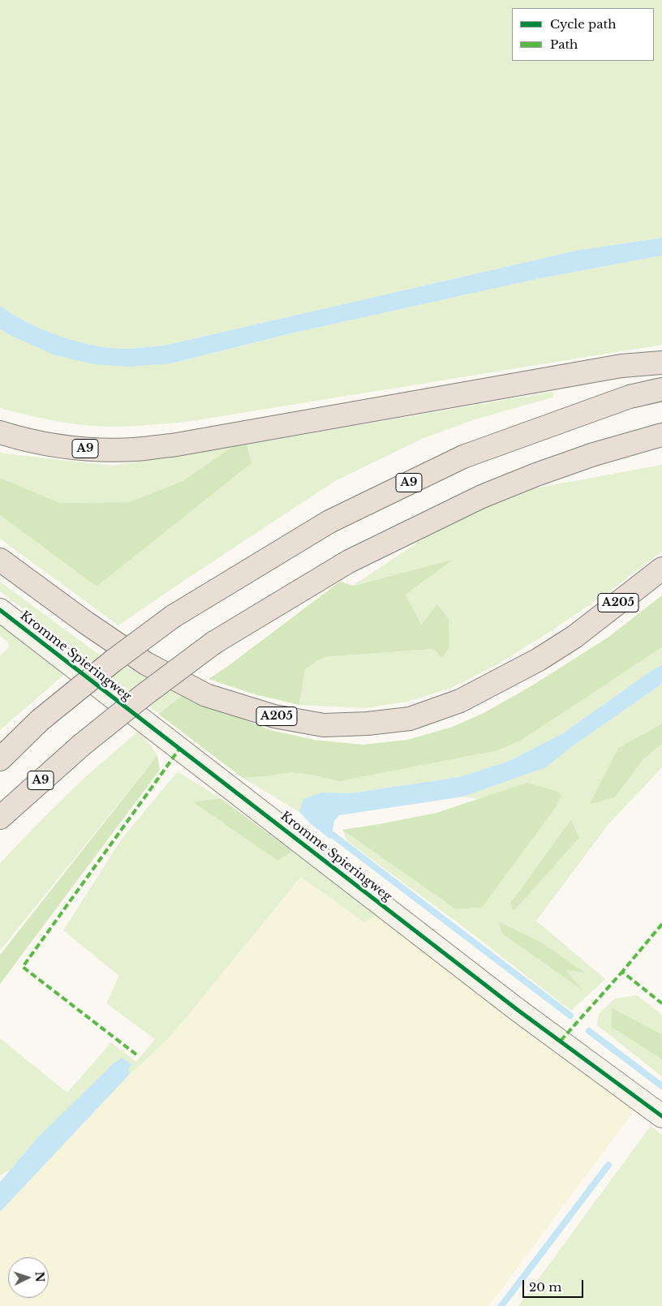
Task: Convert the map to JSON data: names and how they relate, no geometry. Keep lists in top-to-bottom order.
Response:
{
  "streets": {
    "highway": ["A9", "A205"],
    "street": ["Kromme Spieringweg"]
  },
  "legend": ["Cycle path", "Path"],
  "scale_bar": "20 m",
  "north": "right"
}
